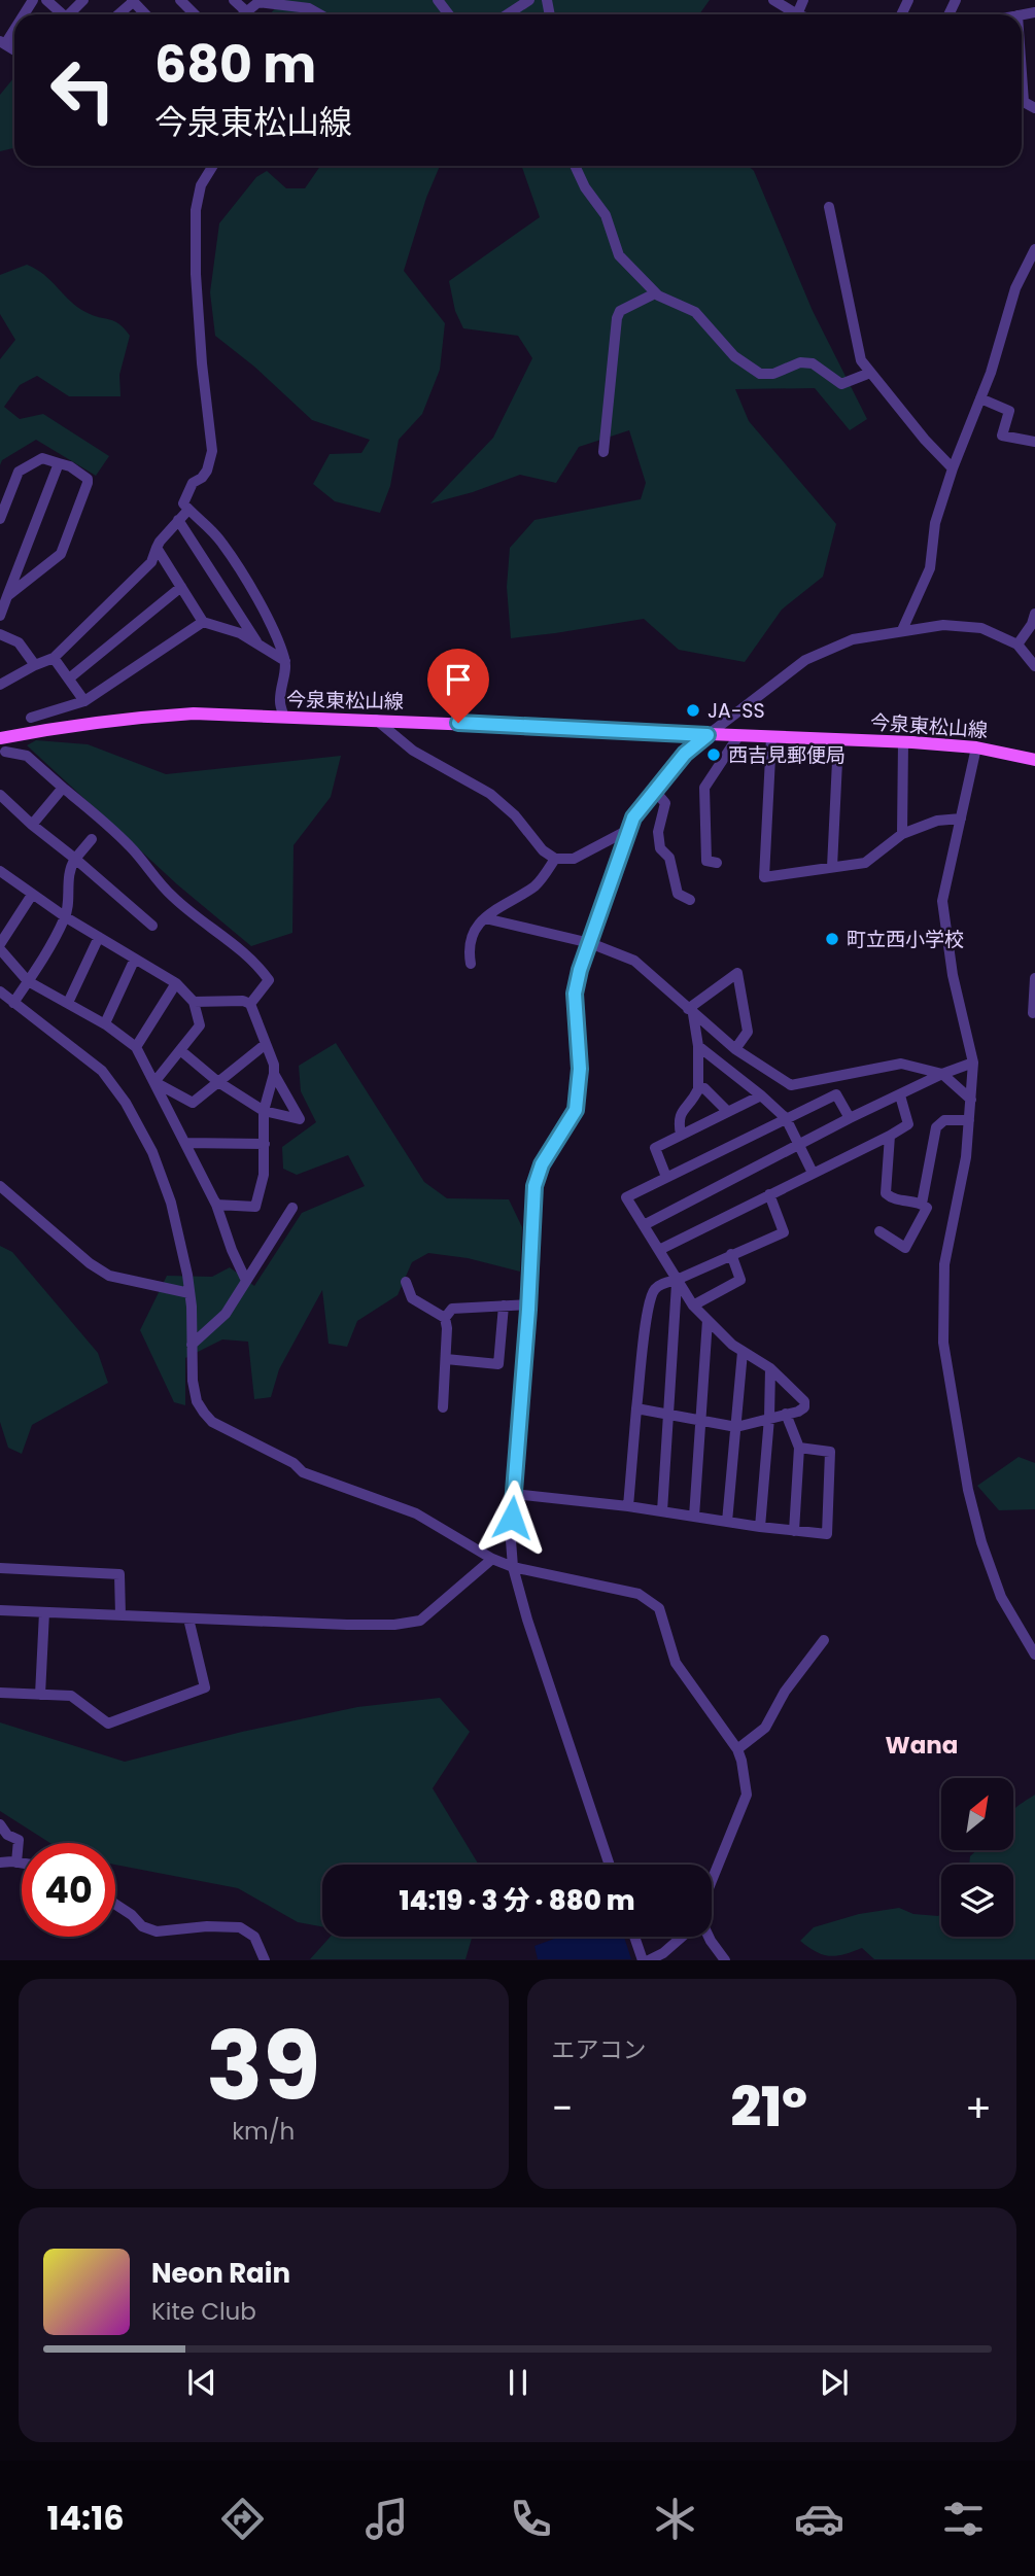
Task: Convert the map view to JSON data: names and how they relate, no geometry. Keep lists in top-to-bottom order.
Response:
{
  "streets": {
    "main road": ["今泉東松山線"]
  },
  "districts": ["Wana"],
  "places": ["JA-SS", "西吉見郵便局", "町立西小学校"],
  "north": "top right",
  "page": {
    "turn": ["680 m", "今泉東松山線"],
    "limit": "40",
    "trip": "14:19 · 3 分 · 880 m",
    "tile": [
      ["39", "km/h"],
      "エアコン"
    ],
    "heat": ["−", "21°", "+"],
    "song": ["Neon Rain", "Kite Club"],
    "tabs": "14:16"
  }
}
